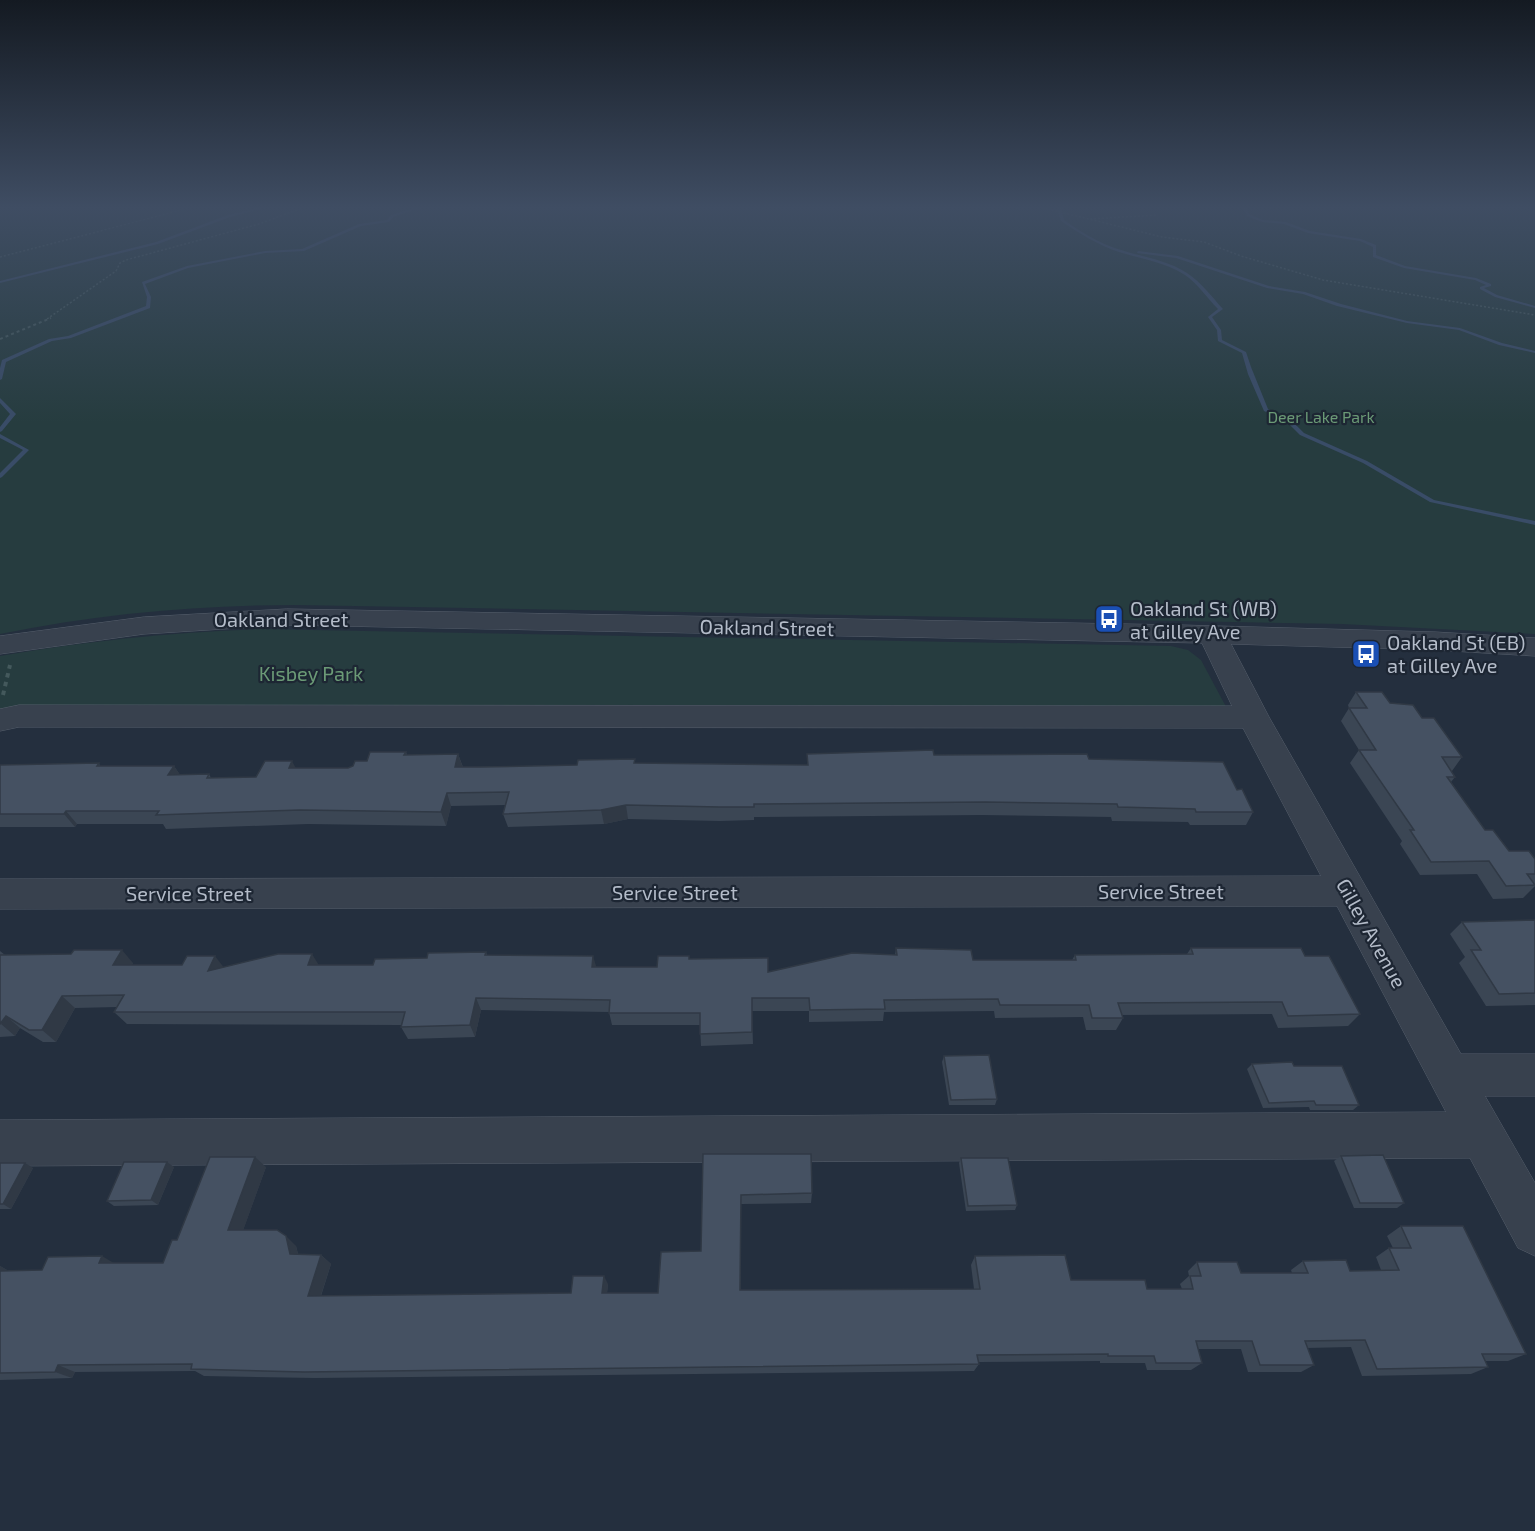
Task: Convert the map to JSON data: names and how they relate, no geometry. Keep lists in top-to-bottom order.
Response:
{
  "streets": {
    "street": ["Oakland Street", "Service Street", "Gilley Avenue"]
  },
  "crossings": [
    ["Oakland Street", "Gilley Avenue"],
    ["Service Street", "Gilley Avenue"]
  ],
  "parks": ["Deer Lake Park", "Kisbey Park"],
  "places": {
    "bus stop": ["Oakland St (WB) at Gilley Ave", "Oakland St (EB) at Gilley Ave"]
  }
}
